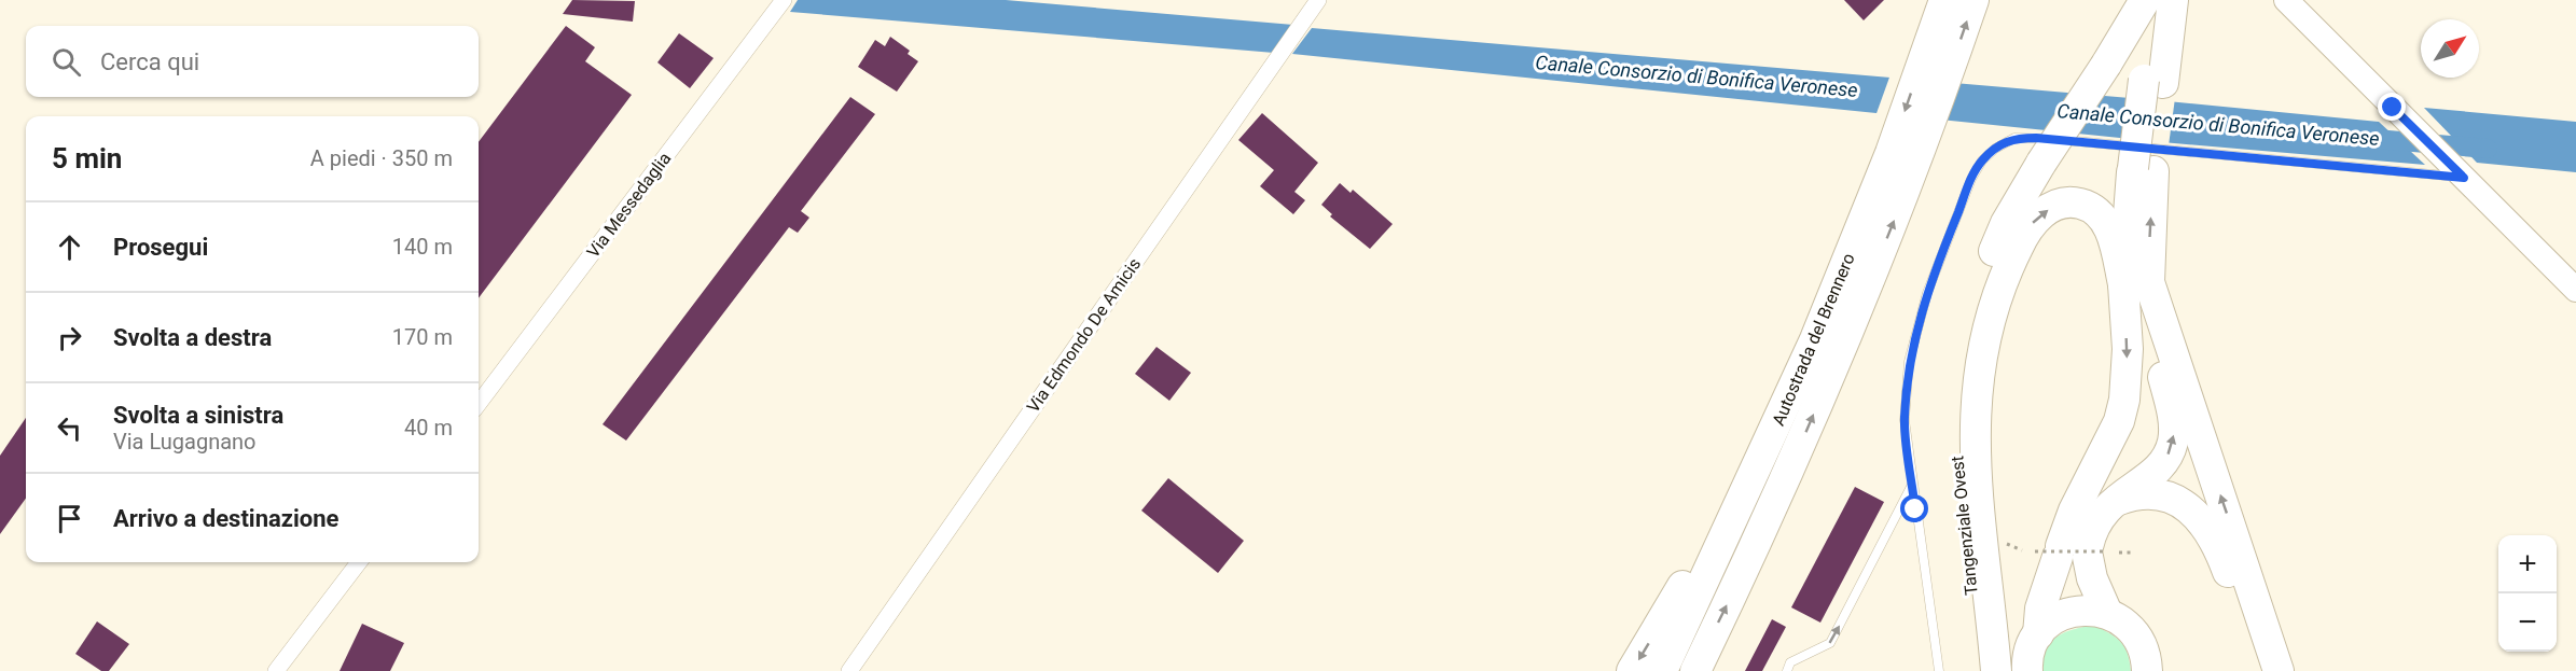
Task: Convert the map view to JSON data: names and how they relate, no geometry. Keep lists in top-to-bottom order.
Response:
{
  "streets": {
    "highway": ["Autostrada del Brennero", "Tangenziale Ovest"],
    "street": ["Via Messedaglia", "Via Edmondo De Amicis"]
  },
  "water": ["Canale Consorzio di Bonifica Veronese"],
  "north": "top right",
  "page": {
    "search": "Cerca qui",
    "heading": ["5 min", "A piedi · 350 m"],
    "list": [
      ["Prosegui", "140 m"],
      ["Svolta a destra", "170 m"],
      ["Svolta a sinistra", "Via Lugagnano", "40 m"],
      "Arrivo a destinazione"
    ],
    "map_buttons": ["+", "−"]
  }
}
